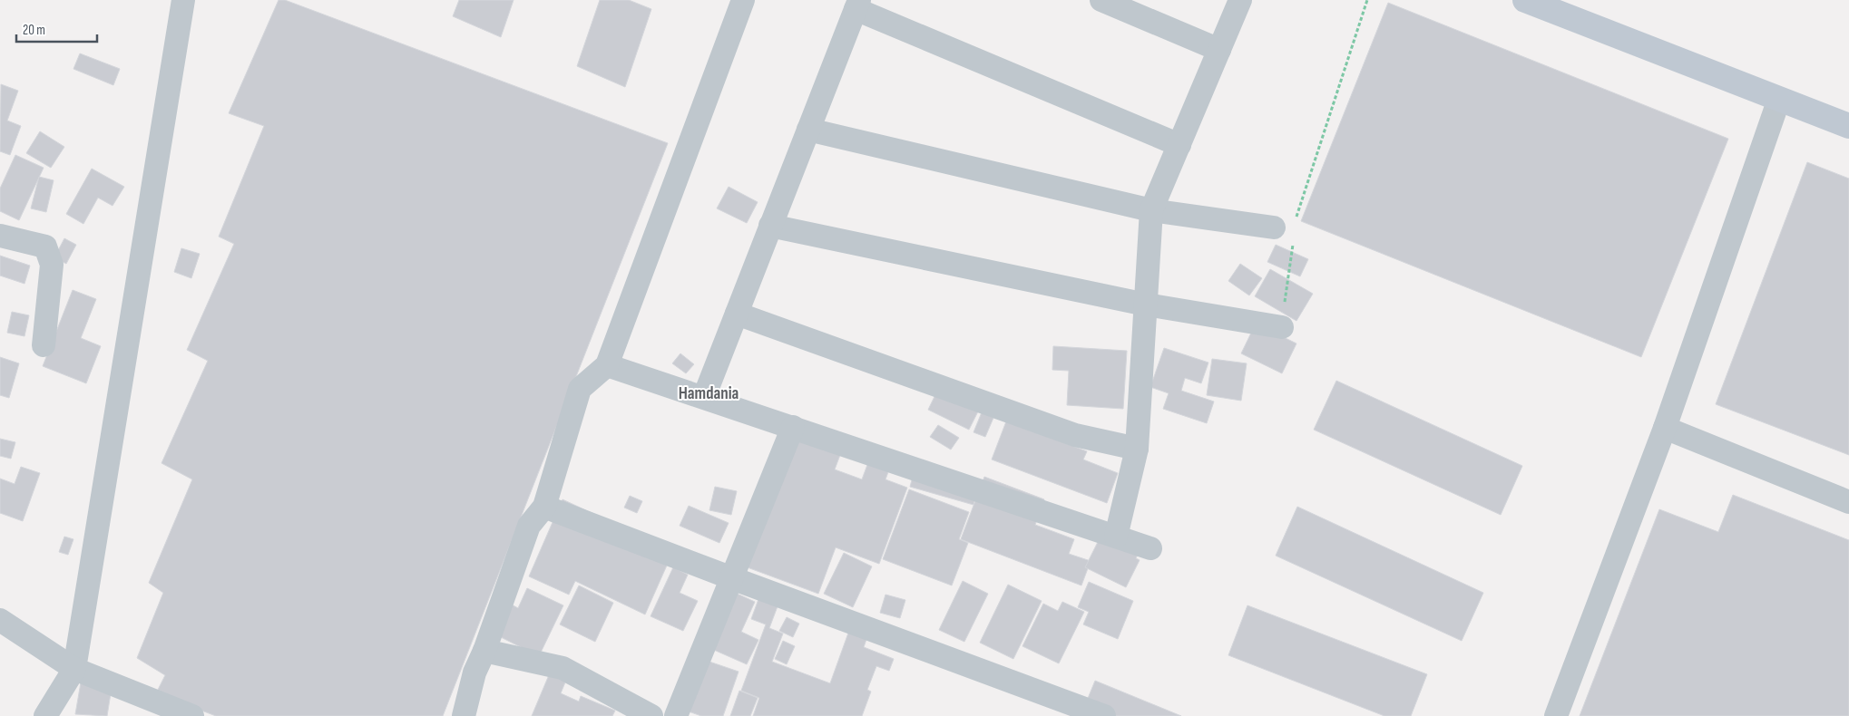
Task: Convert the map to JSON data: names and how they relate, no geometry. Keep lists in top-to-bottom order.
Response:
{
  "districts": ["Hamdania"],
  "scale_bar": "20 m"
}
